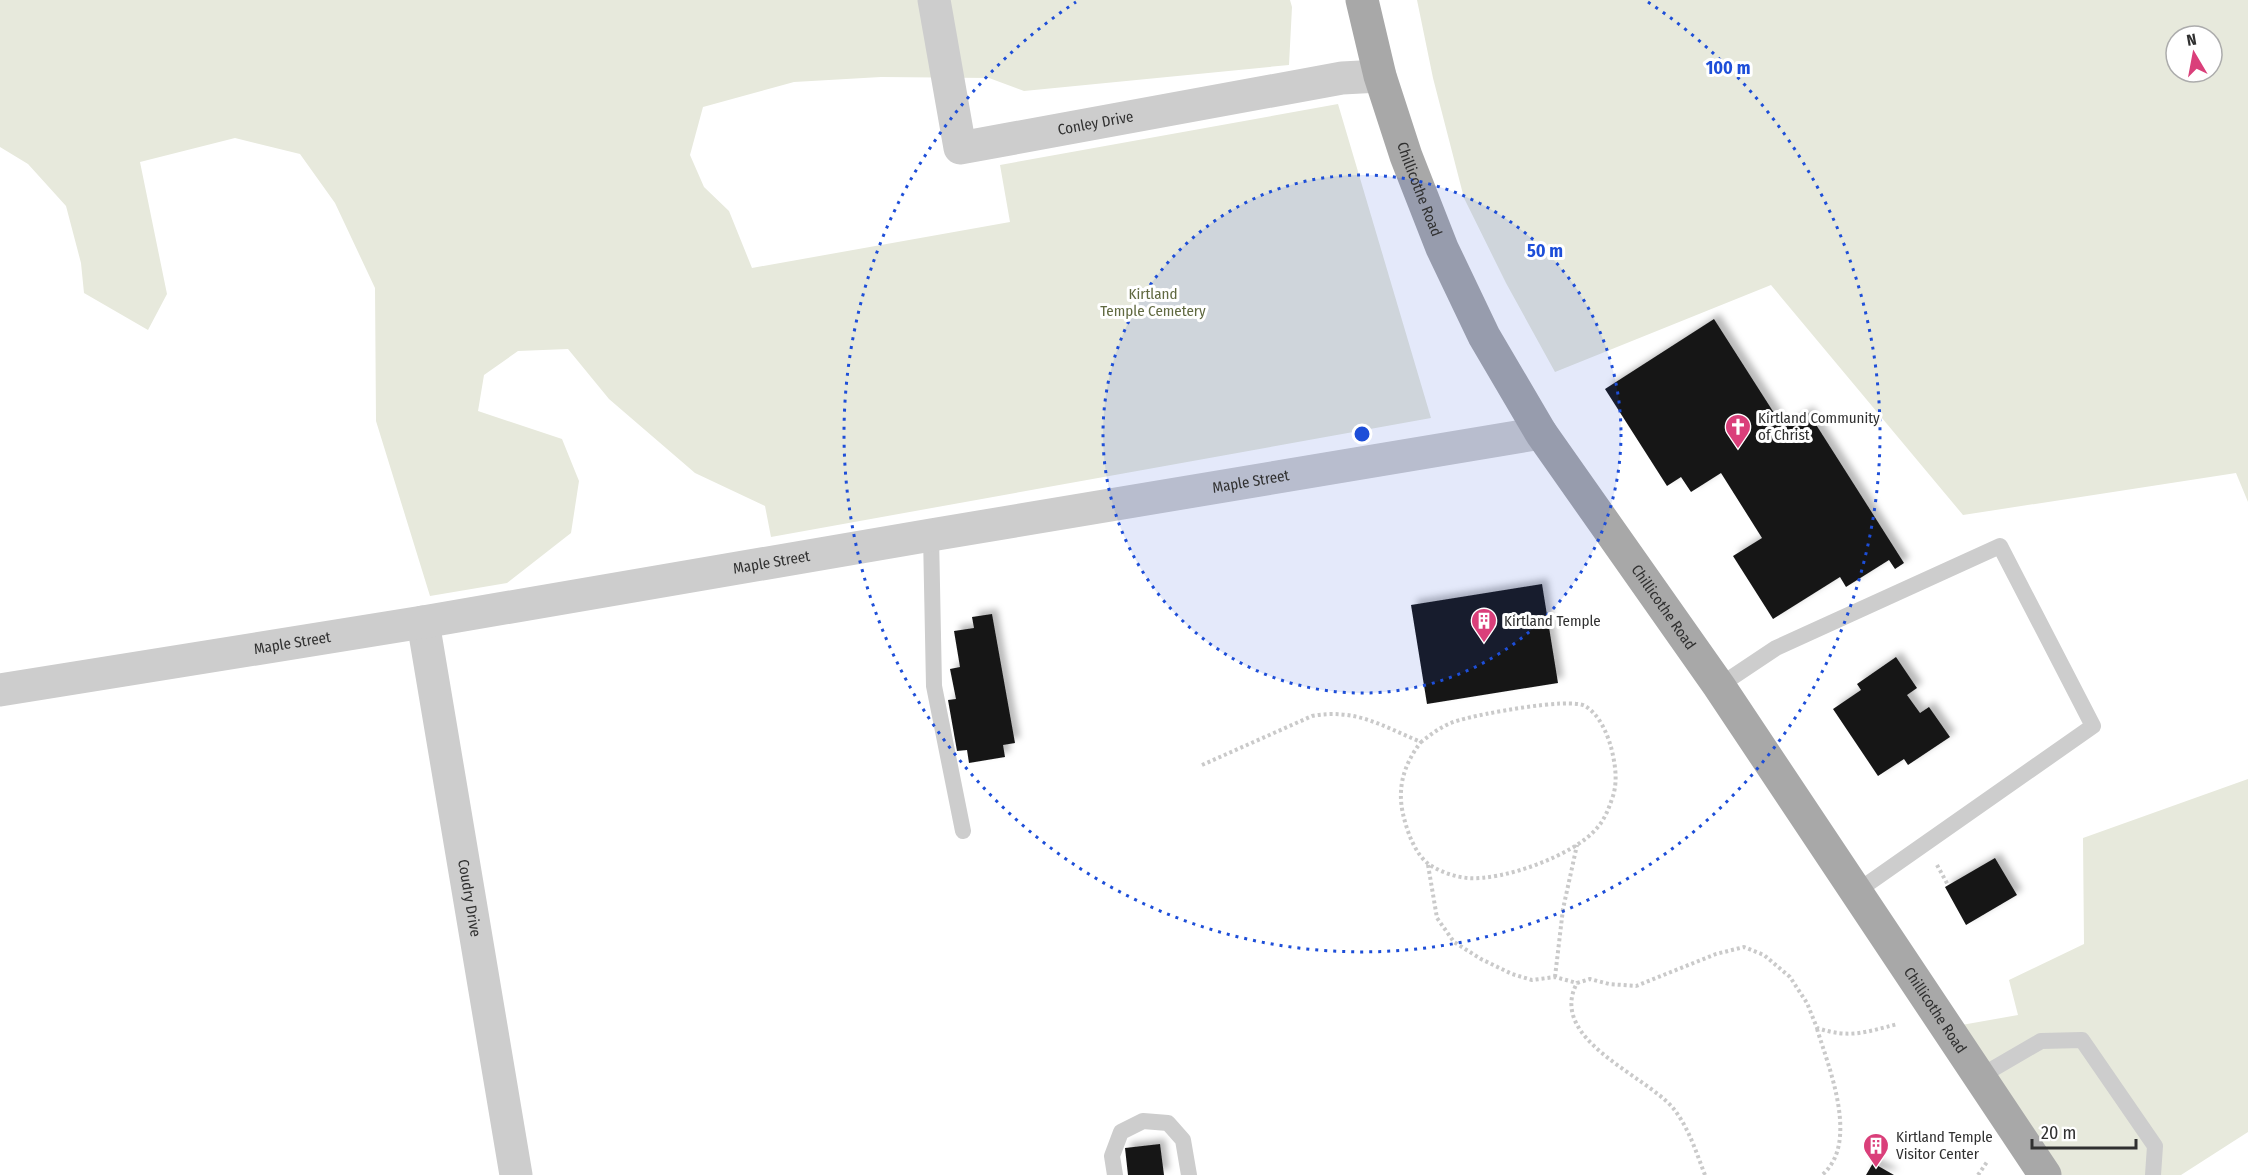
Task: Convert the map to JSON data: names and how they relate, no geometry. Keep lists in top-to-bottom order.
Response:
{
  "streets": {
    "main road": ["Chillicothe Road"],
    "street": ["Conley Drive", "Maple Street", "Coudry Drive"]
  },
  "crossings": [
    ["Conley Drive", "Chillicothe Road"],
    ["Chillicothe Road", "Maple Street"],
    ["Maple Street", "Coudry Drive"]
  ],
  "parks": ["Kirtland Temple Cemetery"],
  "places": {
    "church": ["Kirtland Community of Christ"],
    "building": ["Kirtland Temple", "Kirtland Temple Visitor Center"]
  },
  "scale_bar": "20 m",
  "north": "top",
  "rings": ["100 m", "50 m"]
}
